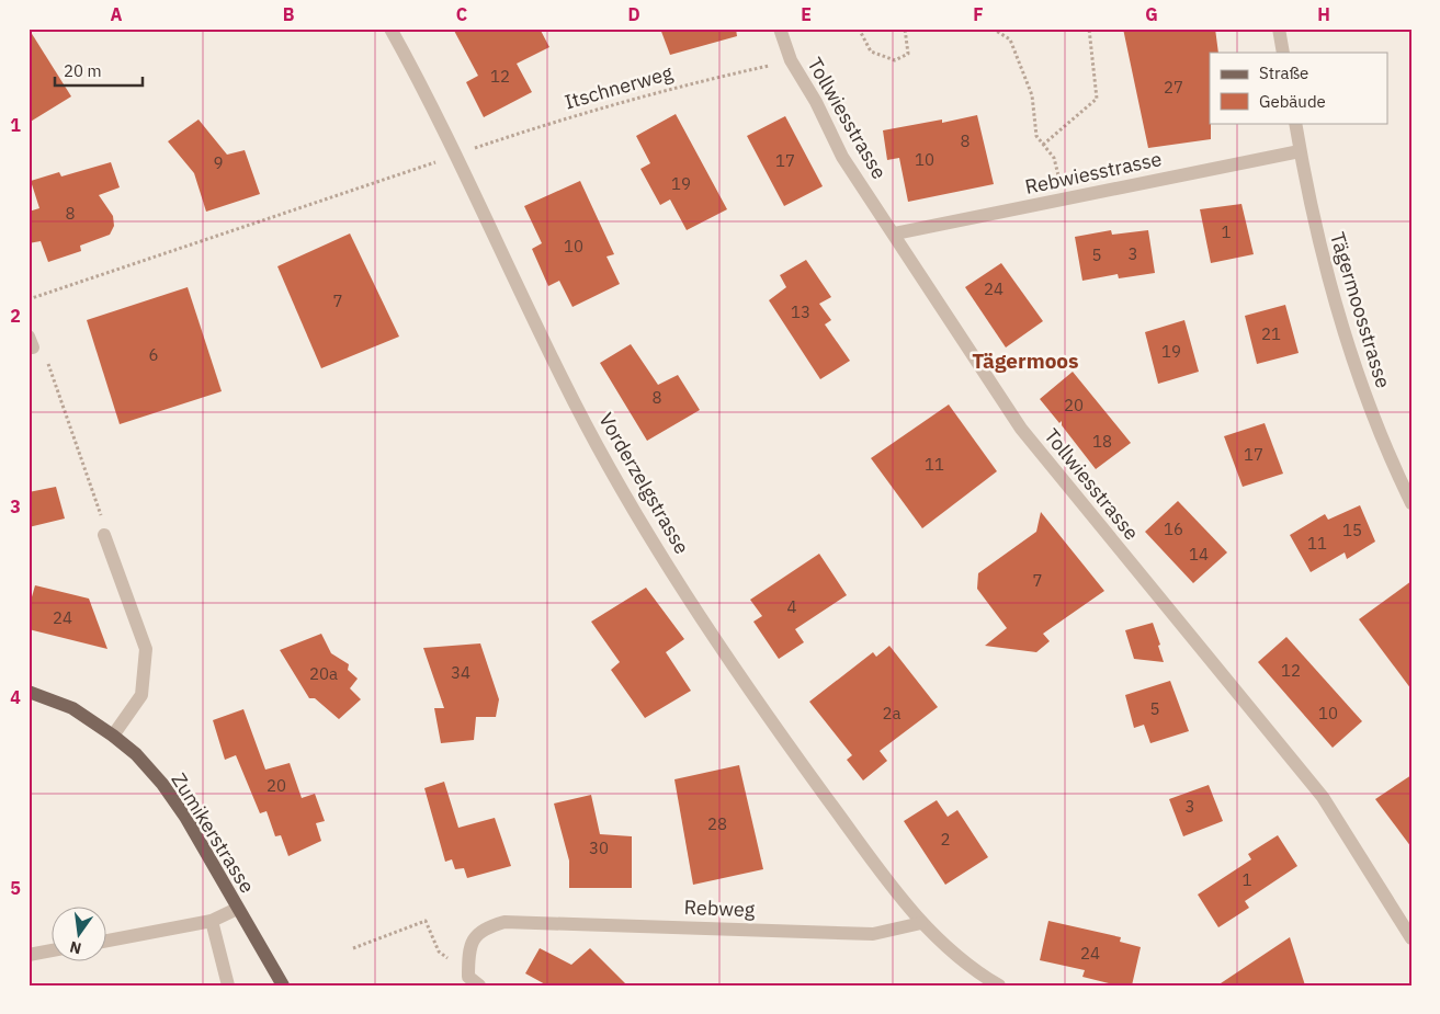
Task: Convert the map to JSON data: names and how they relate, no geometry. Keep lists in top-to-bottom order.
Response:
{
  "streets": {
    "main road": ["Zumikerstrasse"],
    "street": [
      "Tollwiesstrasse",
      "Rebwiesstrasse",
      "Tägermoosstrasse",
      "Vorderzelgstrasse",
      "Rebweg"
    ],
    "path": ["Itschnerweg"]
  },
  "crossings": [
    ["Itschnerweg", "Tollwiesstrasse"],
    ["Itschnerweg", "Vorderzelgstrasse"],
    ["Tollwiesstrasse", "Rebwiesstrasse"],
    ["Rebwiesstrasse", "Tägermoosstrasse"],
    ["Vorderzelgstrasse", "Rebweg"]
  ],
  "districts": ["Tägermoos"],
  "house_numbers": [
    "12",
    "27",
    "8",
    "10",
    "17",
    "9",
    "19",
    "8",
    "1",
    "10",
    "3",
    "5",
    "24",
    "7",
    "13",
    "21",
    "19",
    "6",
    "8",
    "20",
    "18",
    "17",
    "11",
    "16",
    "15",
    "11",
    "14",
    "7",
    "4",
    "24",
    "12",
    "34",
    "20a",
    "5",
    "2a",
    "10",
    "20",
    "3",
    "28",
    "2",
    "30",
    "1",
    "24"
  ],
  "legend": ["Straße", "Gebäude"],
  "scale_bar": "20 m",
  "north": "bottom",
  "grid": {
    "columns": [
      "A",
      "B",
      "C",
      "D",
      "E",
      "F",
      "G",
      "H"
    ],
    "rows": [
      "1",
      "2",
      "3",
      "4",
      "5"
    ]
  }
}
